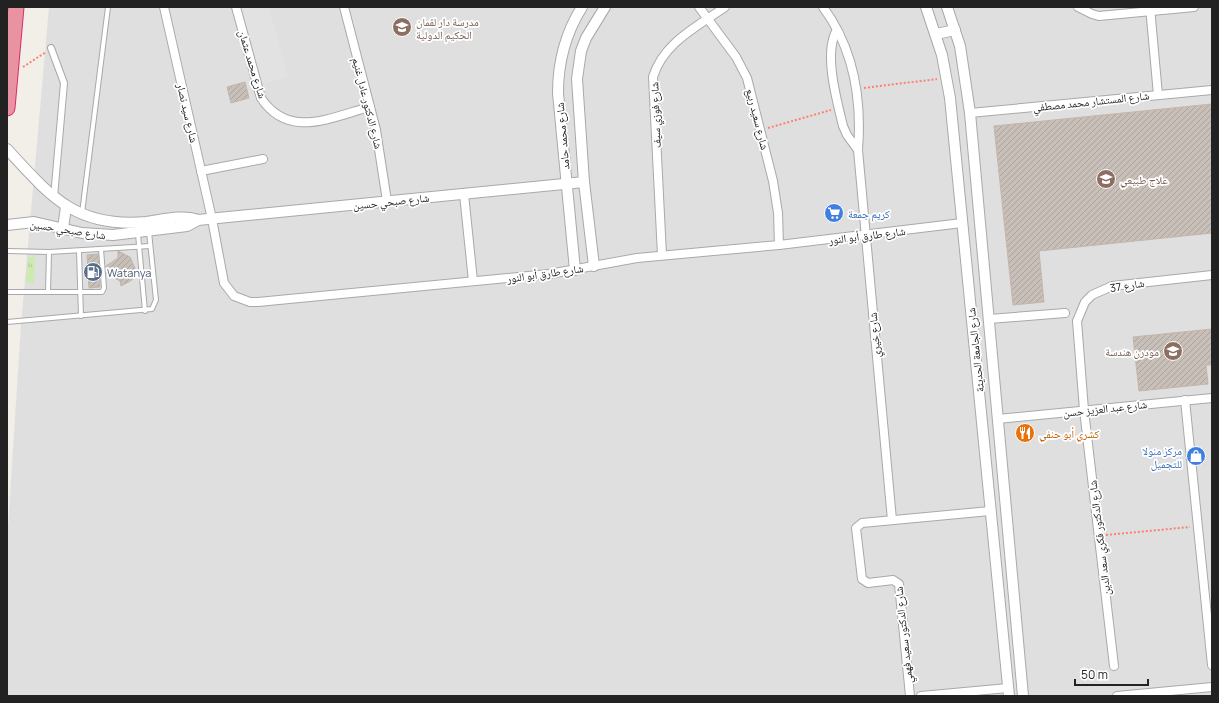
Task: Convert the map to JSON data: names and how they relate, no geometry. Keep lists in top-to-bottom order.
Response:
{
  "streets": {
    "street": [
      "شارع محمد عثمان",
      "شارع المستشار محمد مصطفي",
      "شارع الدكتور عادل غنيم",
      "شارع سيد نصار",
      "شارع فوزي سيف",
      "شارع سعيد ربيع",
      "شارع محمد حامد",
      "شارع صبحي حسين",
      "شارع طارق أبو النور",
      "شارع 37",
      "شارع خيري",
      "شارع الجامعة الحديثة",
      "شارع عبد العزيز حسن",
      "شارع الدكتور فكري سعد الدين",
      "شارع الدكتور سعيد فهمي"
    ]
  },
  "crossings": [
    ["شارع محمد عثمان", "شارع الدكتور عادل غنيم"],
    ["شارع المستشار محمد مصطفي", "شارع الجامعة الحديثة"],
    ["شارع الدكتور عادل غنيم", "شارع صبحي حسين"],
    ["شارع سيد نصار", "شارع صبحي حسين"],
    ["شارع سيد نصار", "شارع طارق أبو النور"],
    ["شارع فوزي سيف", "شارع سعيد ربيع"],
    ["شارع فوزي سيف", "شارع طارق أبو النور"],
    ["شارع سعيد ربيع", "شارع طارق أبو النور"],
    ["شارع محمد حامد", "شارع صبحي حسين"],
    ["شارع محمد حامد", "شارع طارق أبو النور"],
    ["شارع صبحي حسين", "شارع طارق أبو النور"],
    ["شارع طارق أبو النور", "شارع خيري"],
    ["شارع طارق أبو النور", "شارع الجامعة الحديثة"],
    ["شارع 37", "شارع عبد العزيز حسن"],
    ["شارع 37", "شارع الدكتور فكري سعد الدين"],
    ["شارع خيري", "شارع الدكتور سعيد فهمي"],
    ["شارع الجامعة الحديثة", "شارع عبد العزيز حسن"],
    ["شارع عبد العزيز حسن", "شارع الدكتور فكري سعد الدين"]
  ],
  "places": {
    "school or university": ["مدرسة دار لقمان الحكيم الدولية", "علاج طبيعي", "مودرن هندسة"],
    "supermarket": ["كريم جمعة"],
    "fuel station": ["Watanya"],
    "restaurant": ["كشري أبو حنفي"],
    "shop": ["مركز منولا للتجميل"]
  },
  "scale_bar": "50 m"
}
